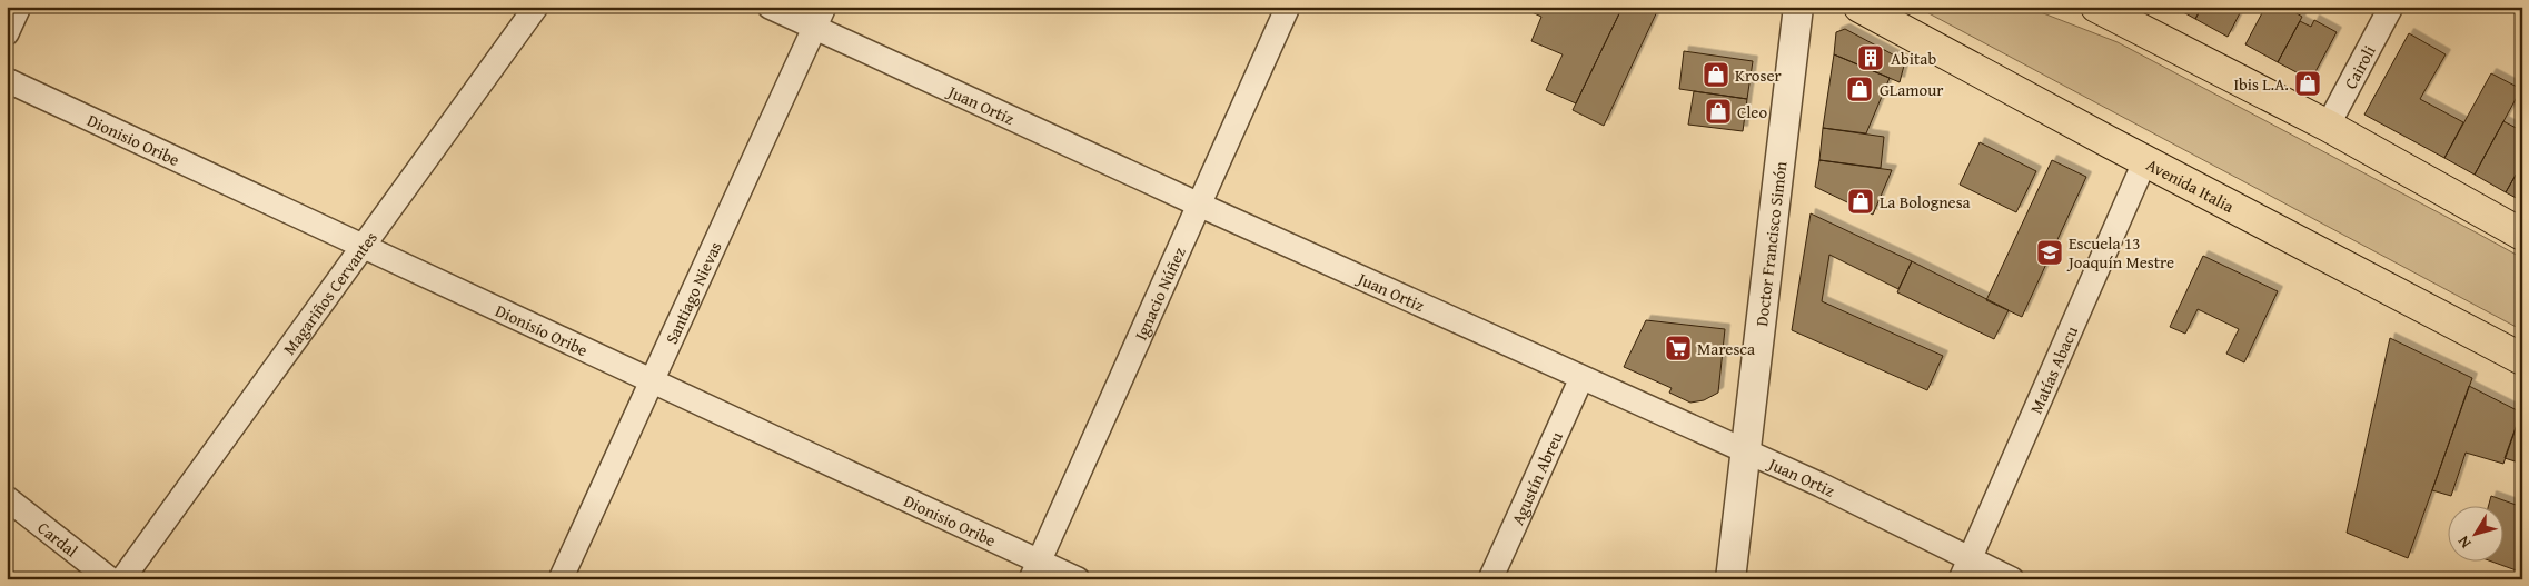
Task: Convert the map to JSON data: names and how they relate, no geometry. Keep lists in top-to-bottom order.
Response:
{
  "streets": {
    "main road": ["Avenida Italia"],
    "street": [
      "Cairoli",
      "Juan Ortiz",
      "Dionisio Oribe",
      "Doctor Francisco Simón",
      "Magariños Cervantes",
      "Santiago Nievas",
      "Ignacio Núñez",
      "Matías Abacu",
      "Agustín Abreu",
      "Cardal"
    ]
  },
  "crossings": [
    ["Juan Ortiz", "Doctor Francisco Simón"],
    ["Juan Ortiz", "Santiago Nievas"],
    ["Juan Ortiz", "Ignacio Núñez"],
    ["Juan Ortiz", "Matías Abacu"],
    ["Juan Ortiz", "Agustín Abreu"],
    ["Dionisio Oribe", "Magariños Cervantes"],
    ["Dionisio Oribe", "Santiago Nievas"],
    ["Dionisio Oribe", "Ignacio Núñez"],
    ["Avenida Italia", "Matías Abacu"]
  ],
  "places": {
    "building": ["Abitab"],
    "shop": [
      "Kroser",
      "Ibis L.A.",
      "GLamour",
      "Cleo",
      "La Bolognesa"
    ],
    "school or university": ["Escuela 13 Joaquín Mestre"],
    "supermarket": ["Maresca"]
  },
  "north": "bottom left"
}
